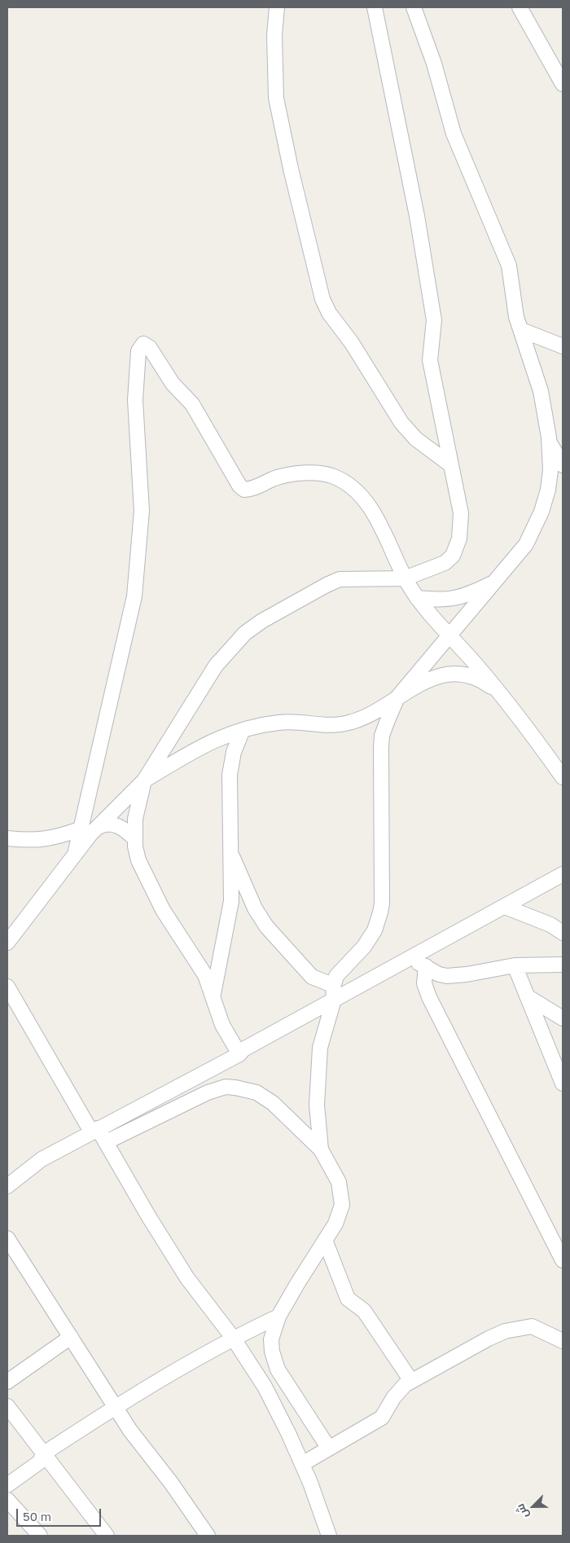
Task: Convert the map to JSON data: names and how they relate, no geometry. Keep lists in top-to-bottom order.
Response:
{
  "scale_bar": "50 m",
  "north": "bottom left"
}
